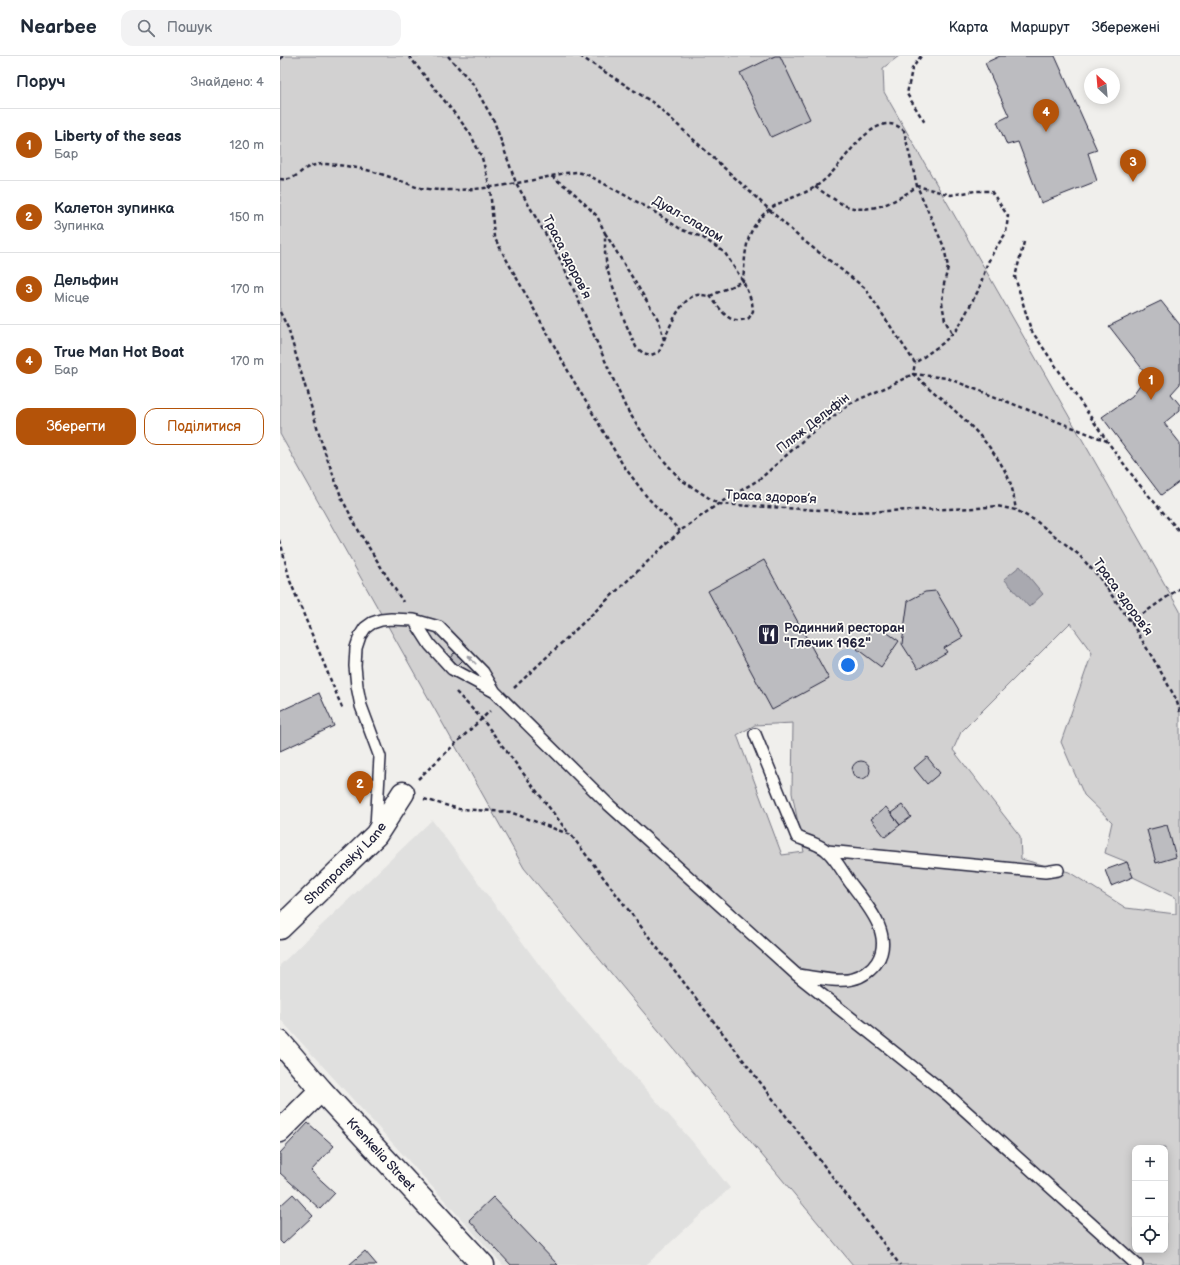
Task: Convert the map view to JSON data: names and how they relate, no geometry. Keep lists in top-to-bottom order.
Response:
{
  "streets": {
    "street": ["Shampanskyi Lane", "Krenkelia Street"],
    "path": ["Дуал-слалом", "Траса здоров’я", "Пляж Дельфін"]
  },
  "crossings": [
    ["Дуал-слалом", "Траса здоров’я"],
    ["Траса здоров’я", "Пляж Дельфін"],
    ["Пляж Дельфін", "Shampanskyi Lane"]
  ],
  "places": {
    "restaurant": ["Родинний ресторан \"Глечик 1962\""]
  },
  "north": "top left",
  "page": {
    "header": "Nearbee",
    "search": "Пошук",
    "nav": ["Карта", "Маршрут", "Збережені"],
    "heading": ["Поруч", "Знайдено: 4"],
    "pins": [
      "4",
      "3",
      "1",
      "2"
    ],
    "list": [
      {
        "mark": "1",
        "name": "Liberty of the seas",
        "note": "Бар",
        "value": "120 m"
      },
      {
        "mark": "2",
        "name": "Калетон зупинка",
        "note": "Зупинка",
        "value": "150 m"
      },
      {
        "mark": "3",
        "name": "Дельфин",
        "note": "Місце",
        "value": "170 m"
      },
      {
        "mark": "4",
        "name": "True Man Hot Boat",
        "note": "Бар",
        "value": "170 m"
      }
    ],
    "buttons": ["Зберегти", "Поділитися"],
    "map_buttons": ["+", "−"]
  }
}
